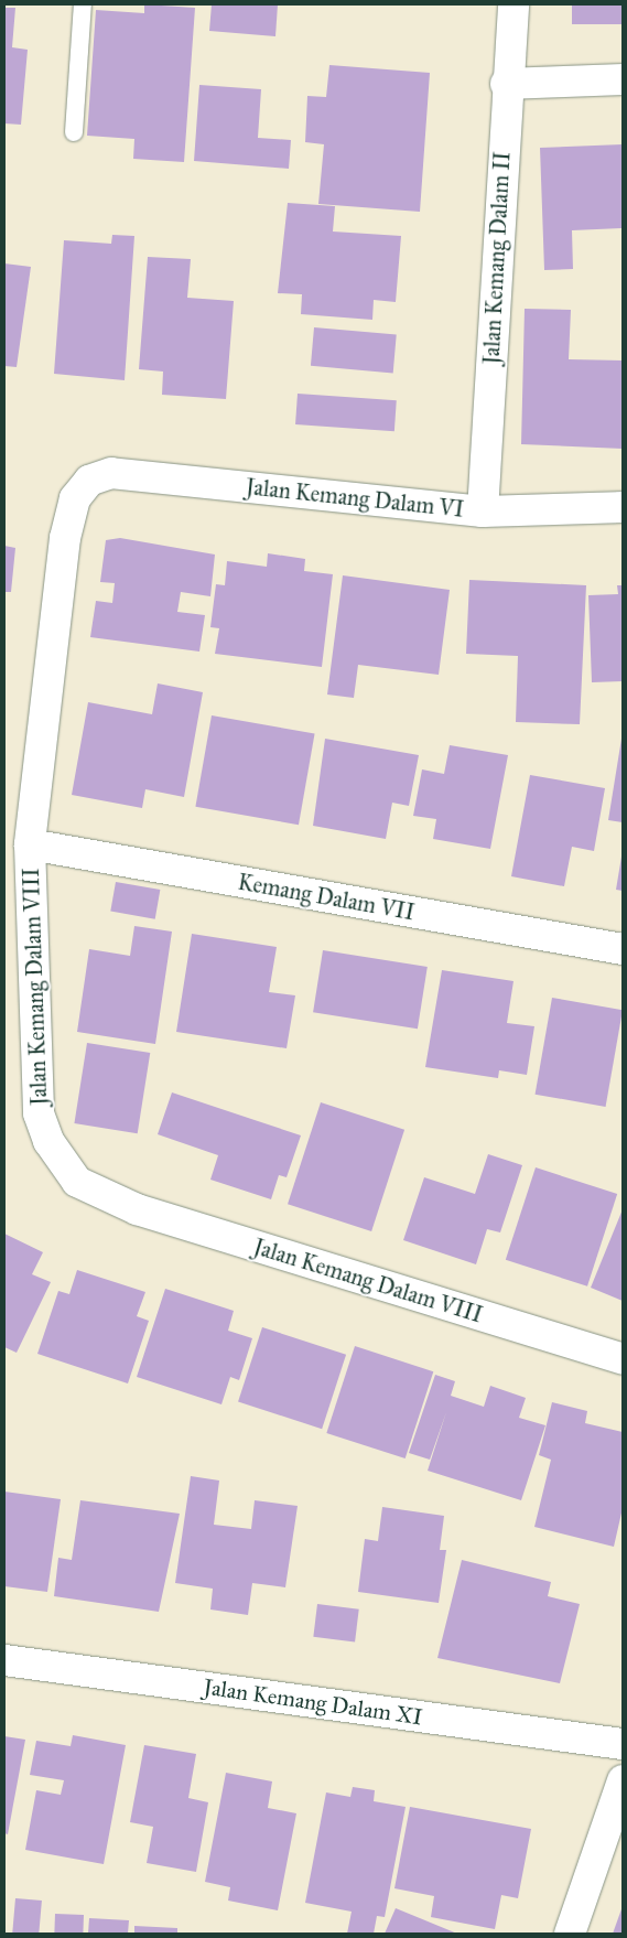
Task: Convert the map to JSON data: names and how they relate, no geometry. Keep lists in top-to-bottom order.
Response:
{
  "streets": {
    "street": [
      "Jalan Kemang Dalam II",
      "Jalan Kemang Dalam VI",
      "Kemang Dalam VII",
      "Jalan Kemang Dalam VIII",
      "Jalan Kemang Dalam XI"
    ]
  },
  "crossings": [
    ["Jalan Kemang Dalam II", "Jalan Kemang Dalam VI"],
    ["Jalan Kemang Dalam VI", "Jalan Kemang Dalam VIII"],
    ["Kemang Dalam VII", "Jalan Kemang Dalam VIII"]
  ]
}
